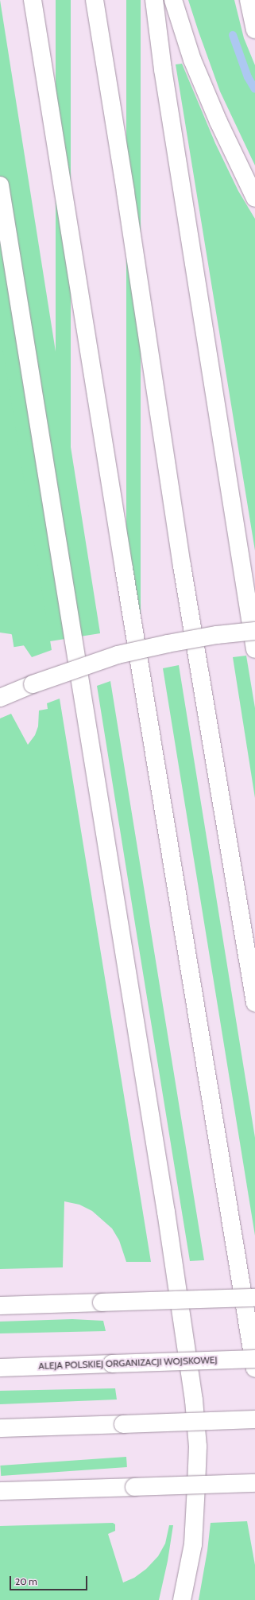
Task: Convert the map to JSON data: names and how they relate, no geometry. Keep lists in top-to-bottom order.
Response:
{
  "streets": {
    "main road": ["ALEJA POLSKIEJ ORGANIZACJI WOJSKOWEJ"]
  },
  "scale_bar": "20 m"
}
